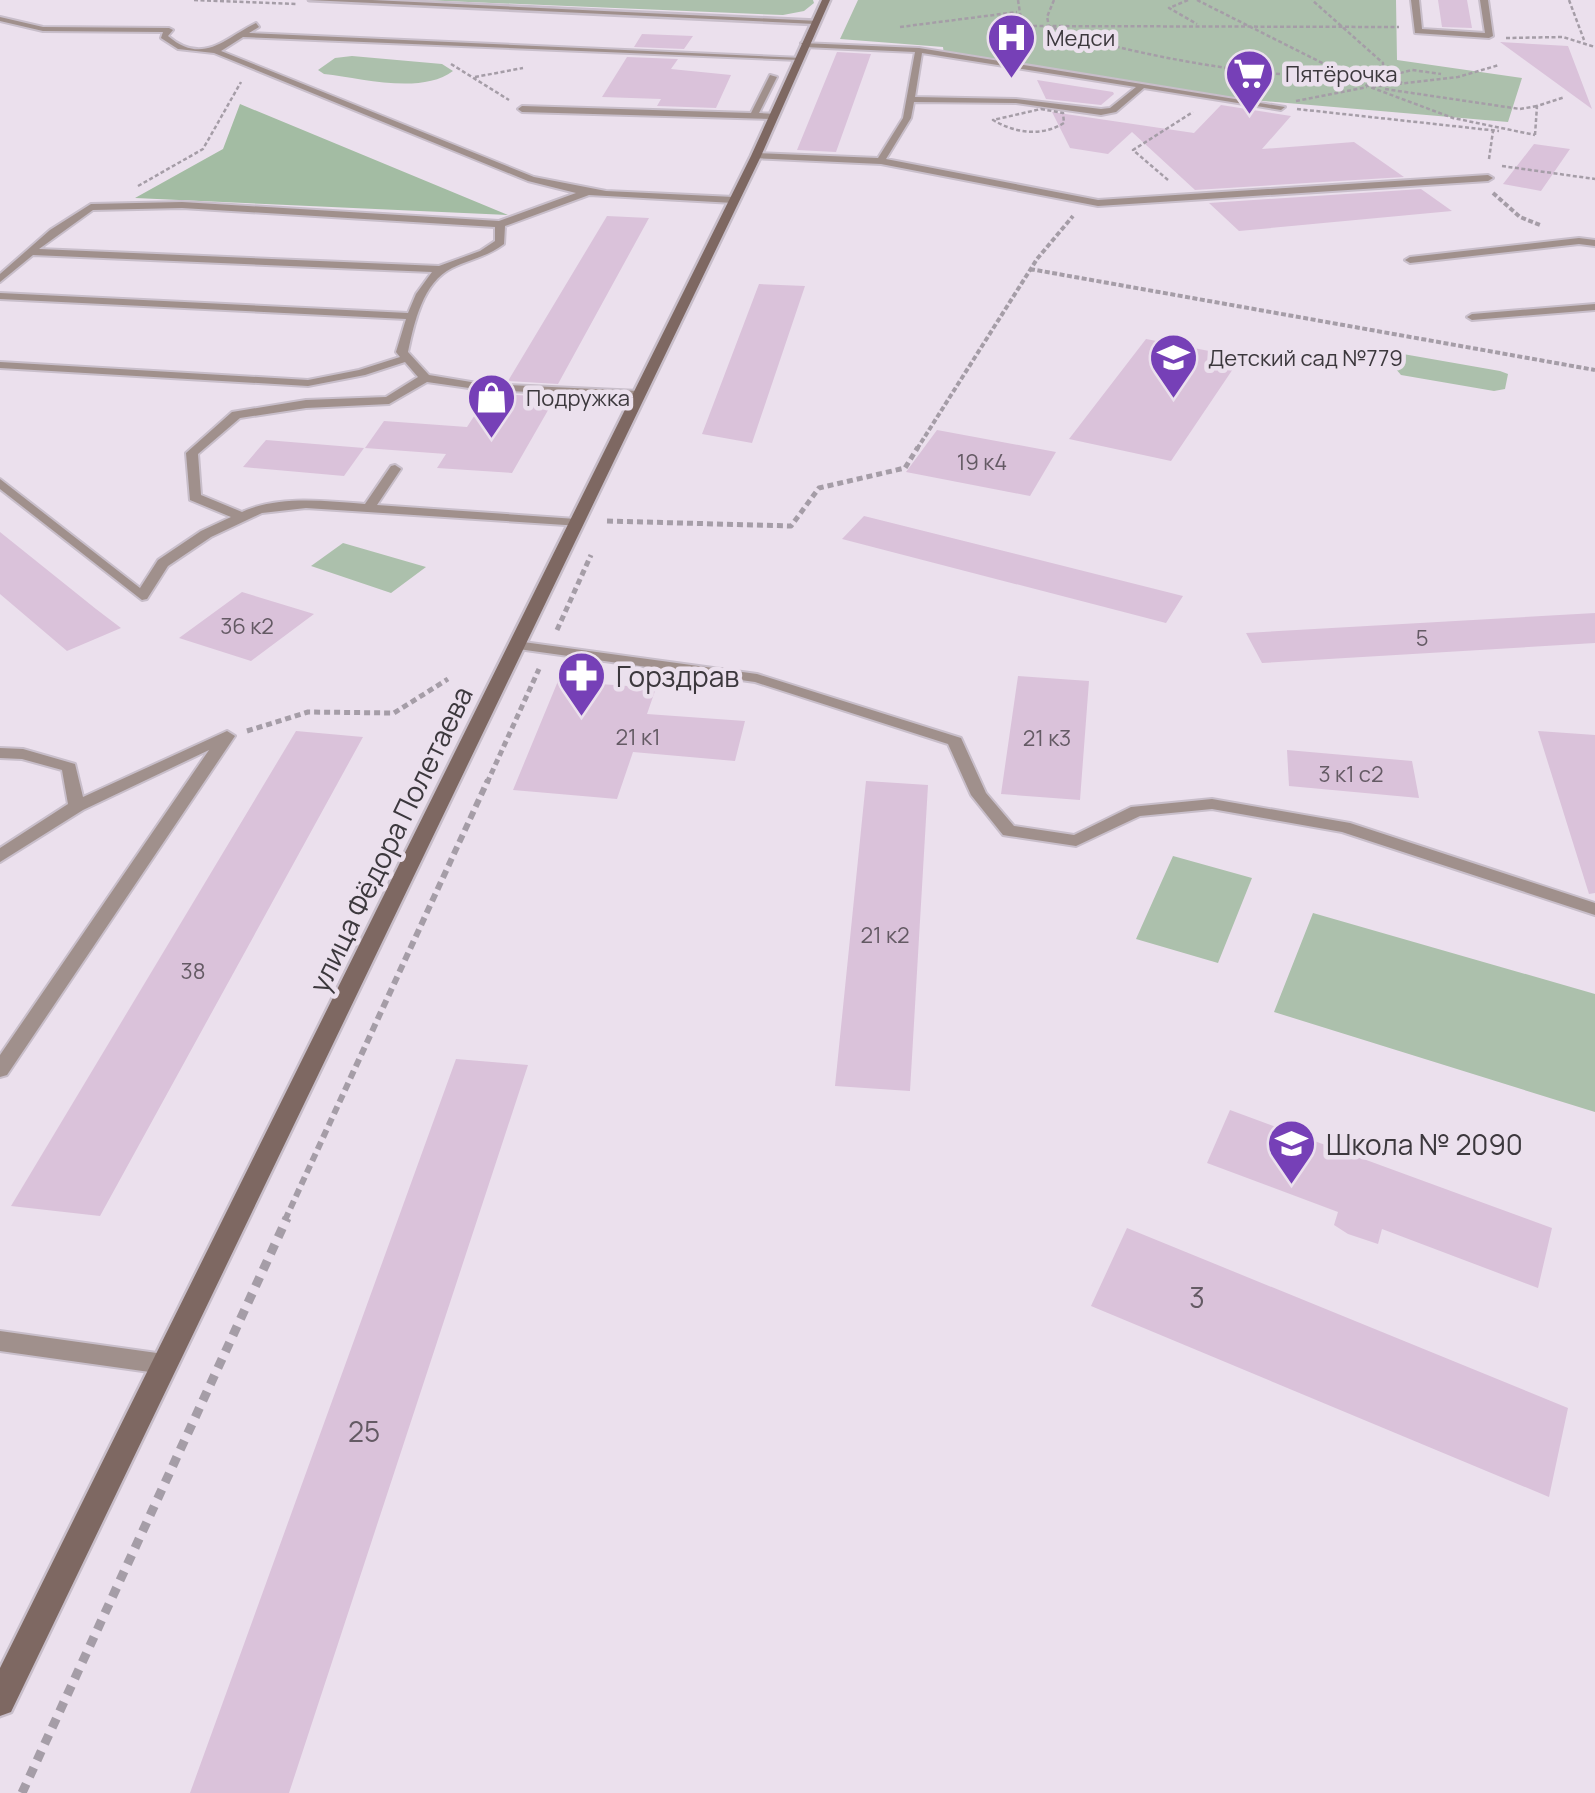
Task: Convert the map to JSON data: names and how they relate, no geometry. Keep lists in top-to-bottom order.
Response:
{
  "streets": {
    "main road": ["улица Фёдора Полетаева"]
  },
  "places": {
    "hospital": ["Медси"],
    "supermarket": ["Пятёрочка"],
    "school or university": ["Детский сад №779", "Школа № 2090"],
    "shop": ["Подружка"],
    "pharmacy": ["Горздрав"]
  },
  "house_numbers": [
    "19 к4",
    "36 к2",
    "5",
    "21 к1",
    "21 к3",
    "3 к1 с2",
    "21 к2",
    "38",
    "3",
    "25"
  ]
}
